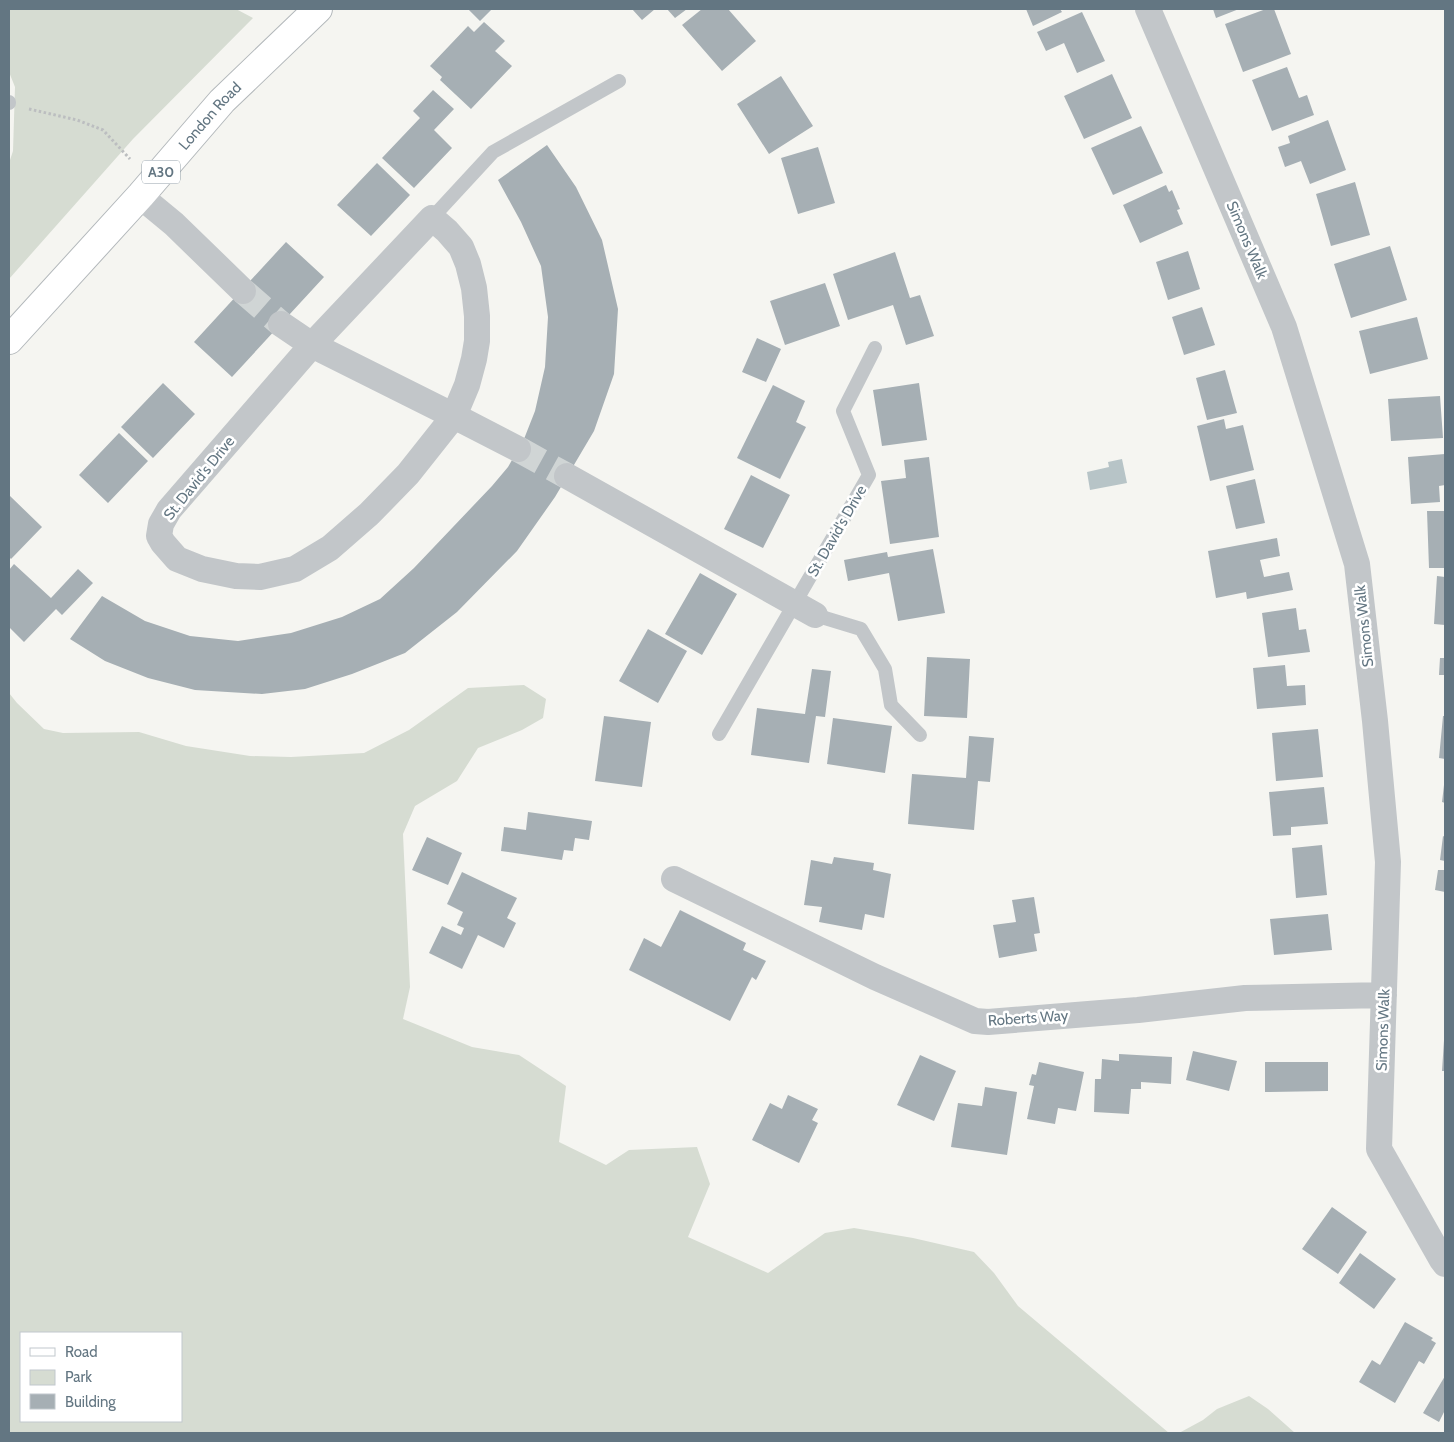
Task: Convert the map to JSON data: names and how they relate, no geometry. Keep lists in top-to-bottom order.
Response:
{
  "streets": {
    "main road": ["London Road", "A30"],
    "street": ["Simons Walk", "St. David's Drive", "Roberts Way"]
  },
  "crossings": [
    ["Simons Walk", "Roberts Way"]
  ],
  "legend": ["Road", "Park", "Building"]
}
